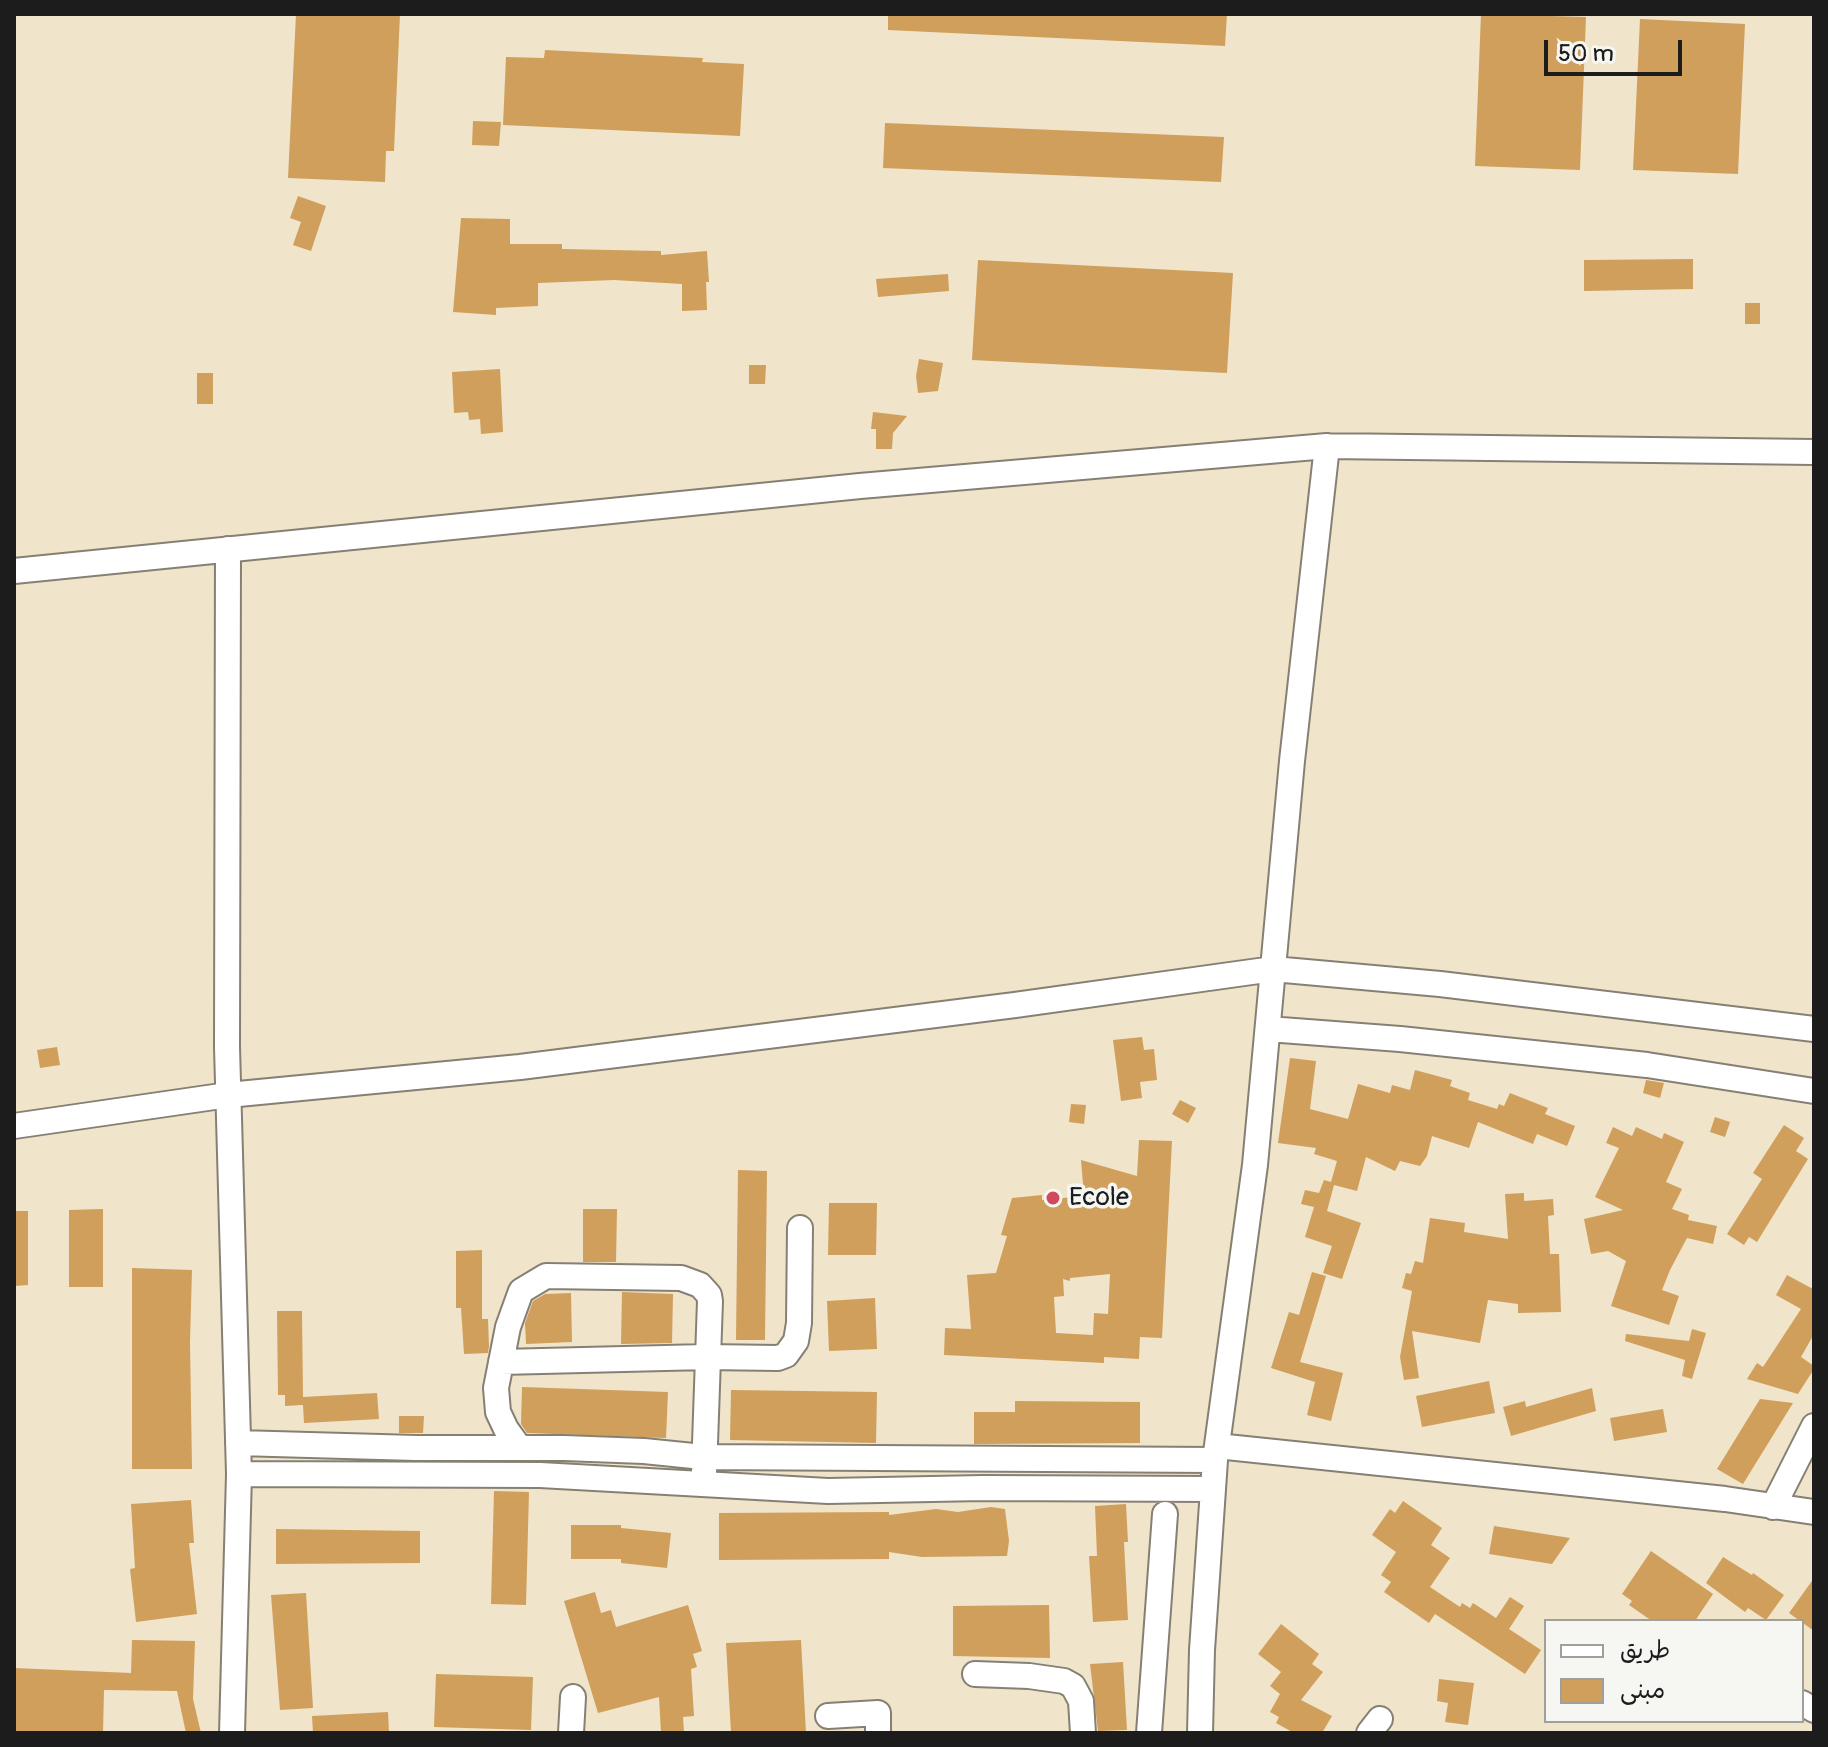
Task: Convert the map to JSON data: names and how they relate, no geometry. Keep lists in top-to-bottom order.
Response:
{
  "places": ["Ecole"],
  "legend": ["طريق", "مبنى"],
  "scale_bar": "50 m"
}
